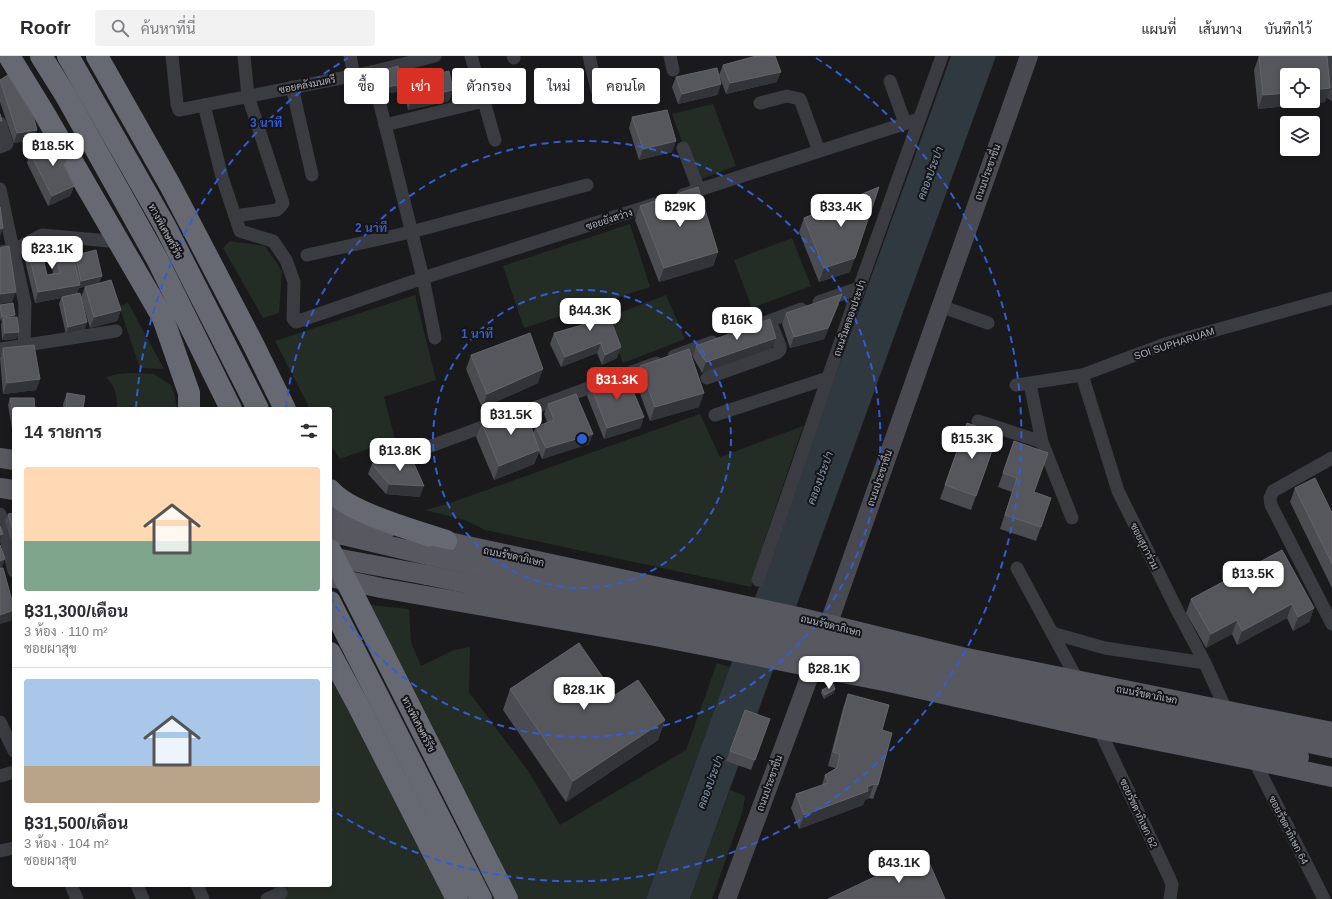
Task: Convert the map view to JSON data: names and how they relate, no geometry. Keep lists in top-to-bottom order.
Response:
{
  "streets": {
    "highway": ["ทางพิเศษศรีรัช"],
    "main road": ["ถนนประชาชื่น", "ถนนรัชดาภิเษก"],
    "street": [
      "ซอยคลังมนตรี",
      "ซอยยังสว่าง",
      "ถนนริมคลองประปา",
      "SOI SUPHARUAM",
      "ซอยสุภาร่วม",
      "ซอยรัชดาภิเษก 62",
      "ซอยรัชดาภิเษก 64"
    ]
  },
  "crossings": [
    ["ถนนประชาชื่น", "ถนนรัชดาภิเษก"],
    ["ซอยยังสว่าง", "ถนนริมคลองประปา"],
    ["SOI SUPHARUAM", "ซอยสุภาร่วม"],
    ["ซอยสุภาร่วม", "ถนนรัชดาภิเษก"]
  ],
  "water": ["คลองประปา"],
  "page": {
    "header": "Roofr",
    "search": "ค้นหาที่นี่",
    "nav": ["แผนที่", "เส้นทาง", "บันทึกไว้"],
    "chip": [
      "ซื้อ",
      "เช่า",
      "ตัวกรอง",
      "ใหม่",
      "คอนโด"
    ],
    "price": [
      "฿18.5K",
      "฿29K",
      "฿33.4K",
      "฿23.1K",
      "฿44.3K",
      "฿16K",
      "฿31.3K",
      "฿31.5K",
      "฿15.3K",
      "฿13.8K",
      "฿13.5K",
      "฿28.1K",
      "฿28.1K",
      "฿43.1K"
    ],
    "heading": "14 รายการ",
    "list": [
      {
        "name": "฿31,300/เดือน",
        "note": "3 ห้อง · 110 m² · ซอยผาสุข"
      },
      {
        "name": "฿31,500/เดือน",
        "note": "3 ห้อง · 104 m² · ซอยผาสุข"
      }
    ]
  },
  "rings": ["3 นาที", "2 นาที", "1 นาที"]
}
